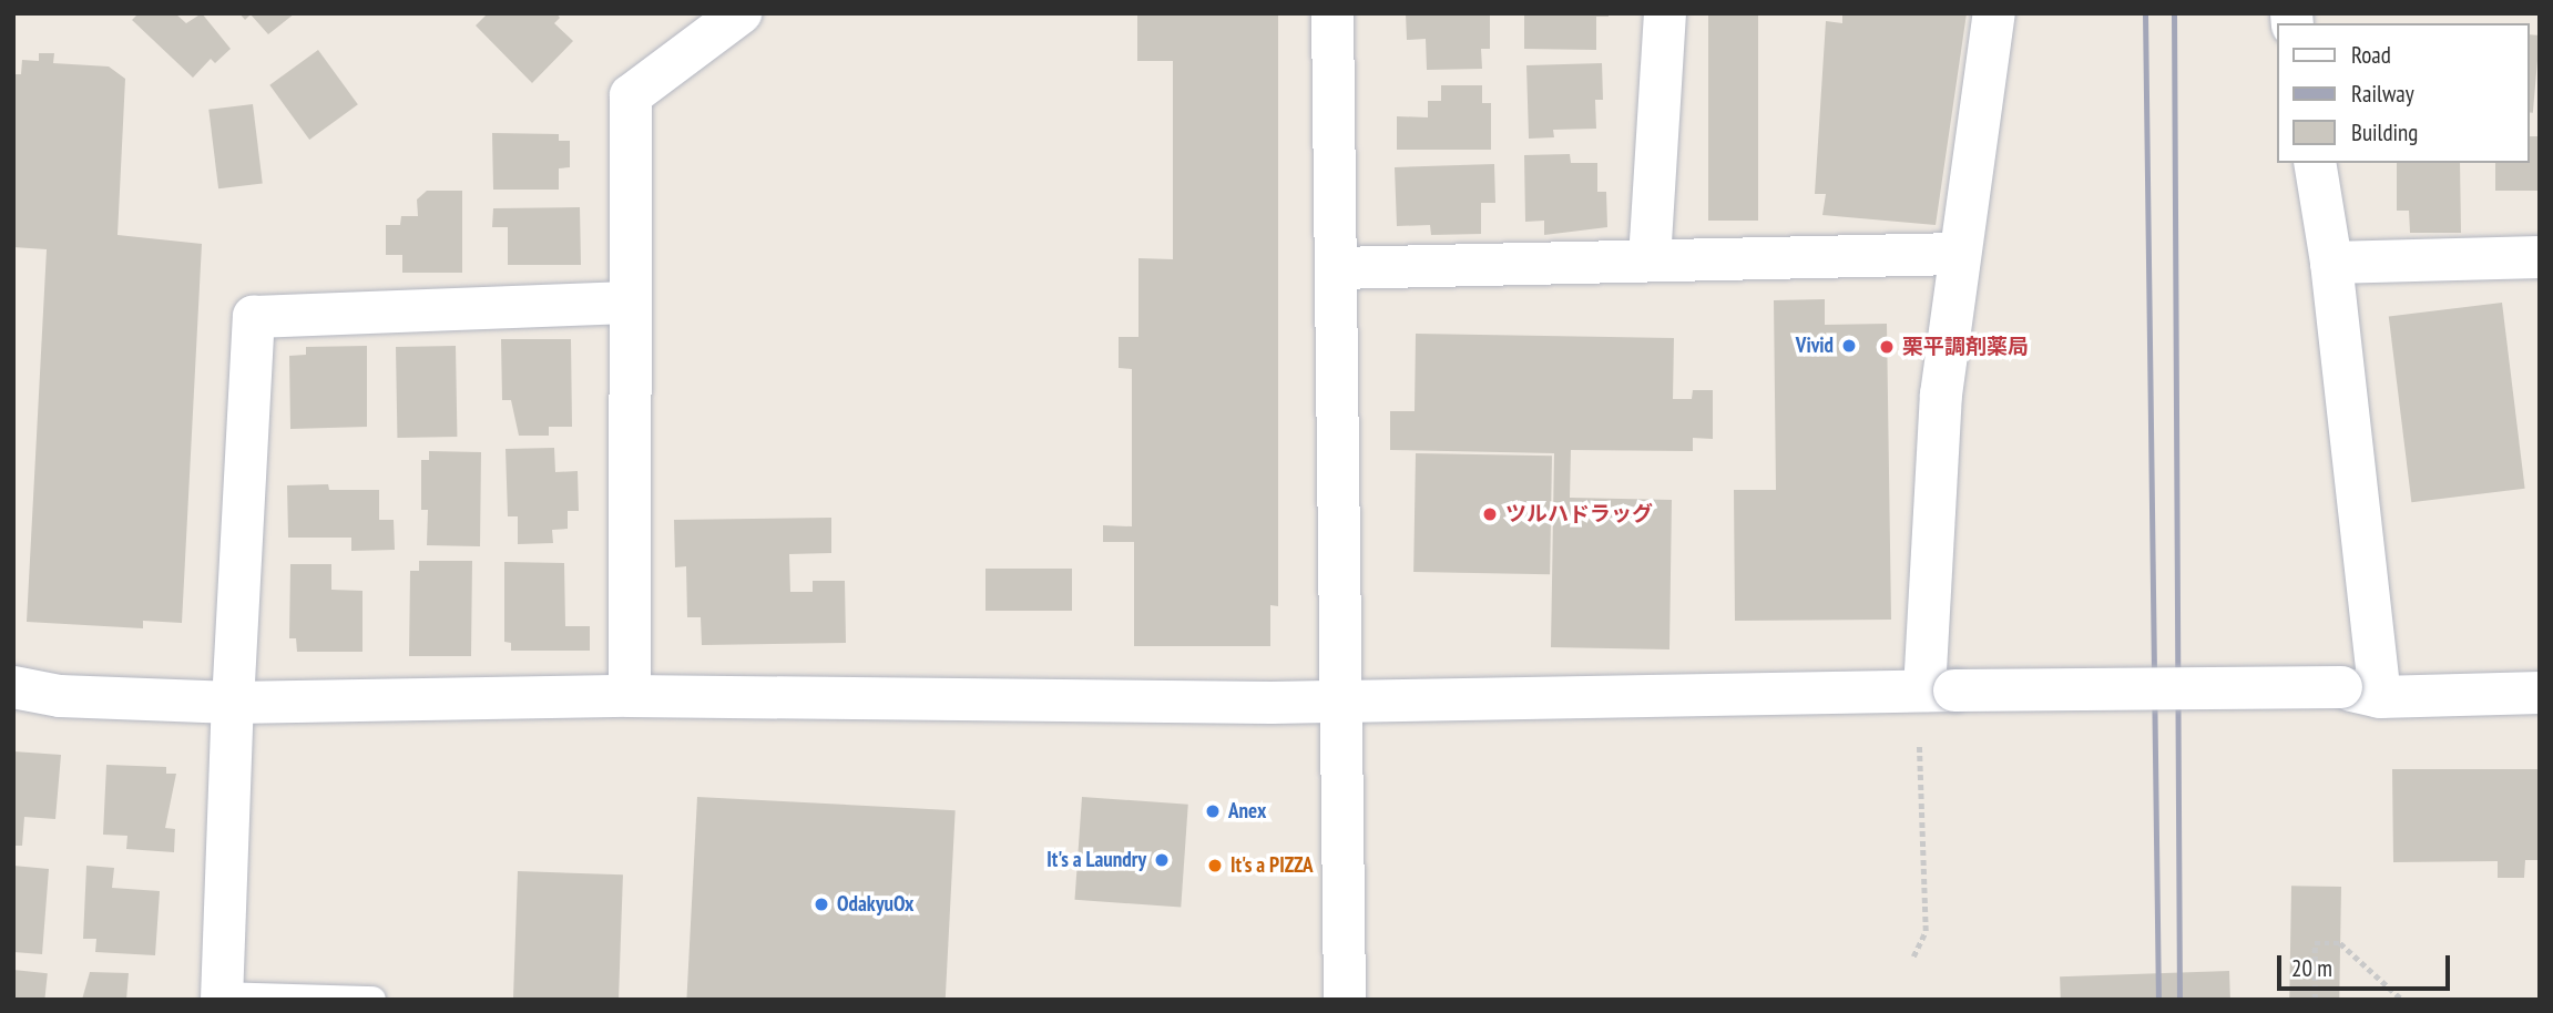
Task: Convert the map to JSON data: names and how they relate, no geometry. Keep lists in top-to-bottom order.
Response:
{
  "places": [
    "Vivid",
    "栗平調剤薬局",
    "ツルハドラッグ",
    "Anex",
    "It's a Laundry",
    "It's a PIZZA",
    "OdakyuOx"
  ],
  "legend": ["Road", "Railway", "Building"],
  "scale_bar": "20 m"
}
